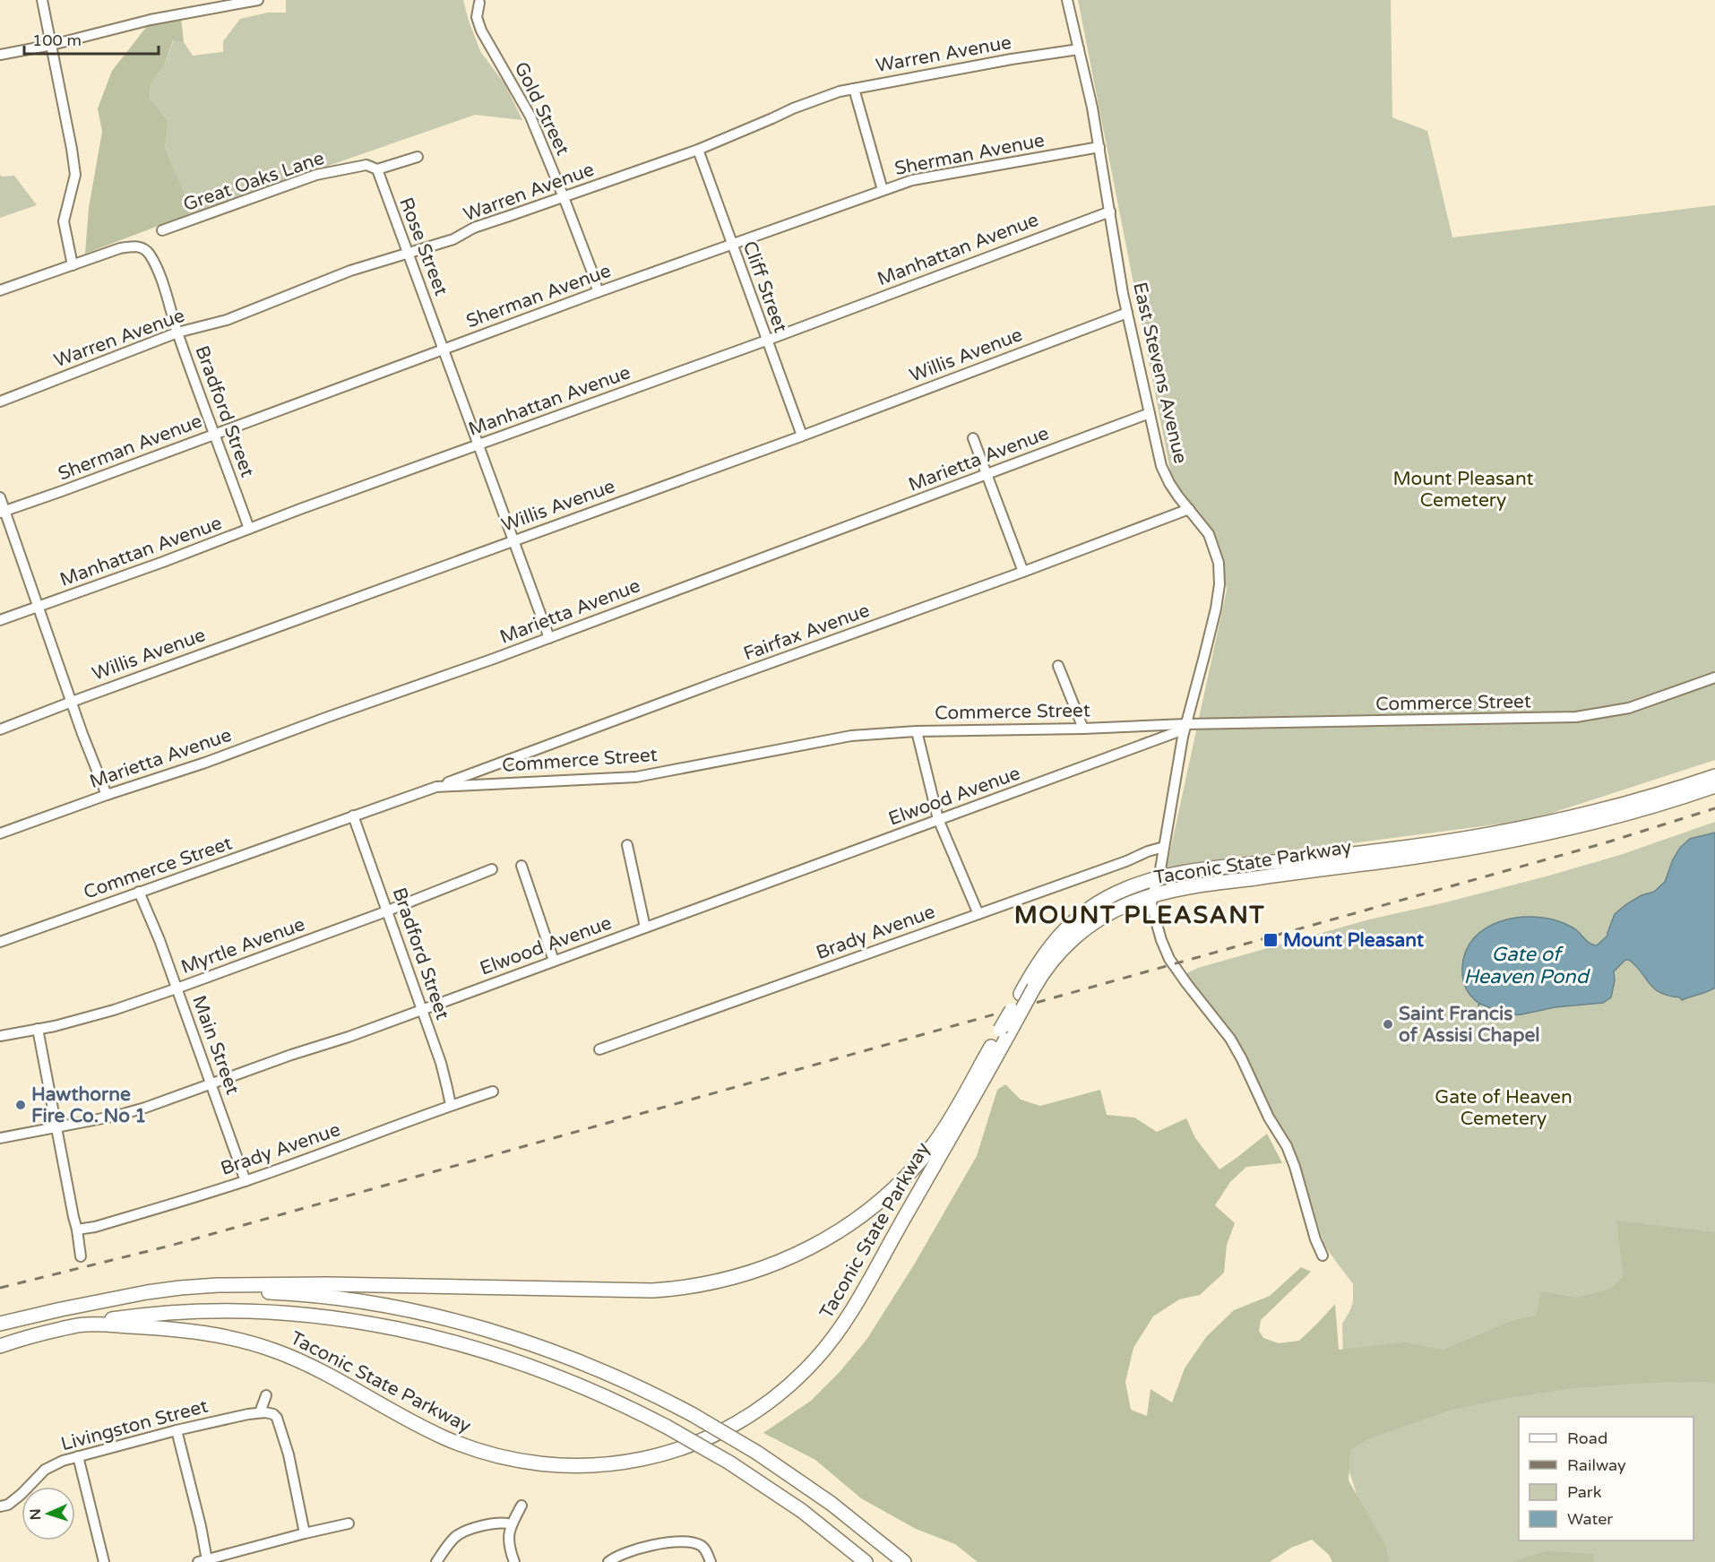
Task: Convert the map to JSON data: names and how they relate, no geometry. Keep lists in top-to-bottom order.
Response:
{
  "streets": {
    "highway": ["Taconic State Parkway"],
    "street": [
      "Warren Avenue",
      "Gold Street",
      "Sherman Avenue",
      "Great Oaks Lane",
      "Rose Street",
      "Manhattan Avenue",
      "Cliff Street",
      "Willis Avenue",
      "East Stevens Avenue",
      "Bradford Street",
      "Marietta Avenue",
      "Fairfax Avenue",
      "Commerce Street",
      "Elwood Avenue",
      "Brady Avenue",
      "Myrtle Avenue",
      "Main Street",
      "Livingston Street"
    ]
  },
  "crossings": [
    ["Warren Avenue", "Gold Street"],
    ["Warren Avenue", "Rose Street"],
    ["Warren Avenue", "Cliff Street"],
    ["Warren Avenue", "East Stevens Avenue"],
    ["Warren Avenue", "Bradford Street"],
    ["Gold Street", "Sherman Avenue"],
    ["Sherman Avenue", "Rose Street"],
    ["Sherman Avenue", "Cliff Street"],
    ["Sherman Avenue", "East Stevens Avenue"],
    ["Sherman Avenue", "Bradford Street"],
    ["Great Oaks Lane", "Rose Street"],
    ["Rose Street", "Manhattan Avenue"],
    ["Rose Street", "Willis Avenue"],
    ["Rose Street", "Marietta Avenue"],
    ["Manhattan Avenue", "Cliff Street"],
    ["Manhattan Avenue", "East Stevens Avenue"],
    ["Manhattan Avenue", "Bradford Street"],
    ["Cliff Street", "Willis Avenue"],
    ["Willis Avenue", "East Stevens Avenue"],
    ["East Stevens Avenue", "Marietta Avenue"],
    ["East Stevens Avenue", "Fairfax Avenue"],
    ["East Stevens Avenue", "Commerce Street"],
    ["East Stevens Avenue", "Taconic State Parkway"],
    ["East Stevens Avenue", "Brady Avenue"],
    ["Bradford Street", "Commerce Street"],
    ["Bradford Street", "Elwood Avenue"],
    ["Bradford Street", "Brady Avenue"],
    ["Bradford Street", "Myrtle Avenue"],
    ["Fairfax Avenue", "Commerce Street"],
    ["Commerce Street", "Elwood Avenue"],
    ["Commerce Street", "Main Street"],
    ["Elwood Avenue", "Main Street"],
    ["Brady Avenue", "Main Street"],
    ["Myrtle Avenue", "Main Street"]
  ],
  "districts": ["MOUNT PLEASANT"],
  "water": ["Gate of Heaven Pond"],
  "parks": ["Mount Pleasant Cemetery", "Gate of Heaven Cemetery"],
  "places": {
    "transit": ["Mount Pleasant"],
    "other": ["Saint Francis of Assisi Chapel", "Hawthorne Fire Co. No 1"]
  },
  "legend": [
    "Road",
    "Railway",
    "Park",
    "Water"
  ],
  "scale_bar": "100 m",
  "north": "left"
}
